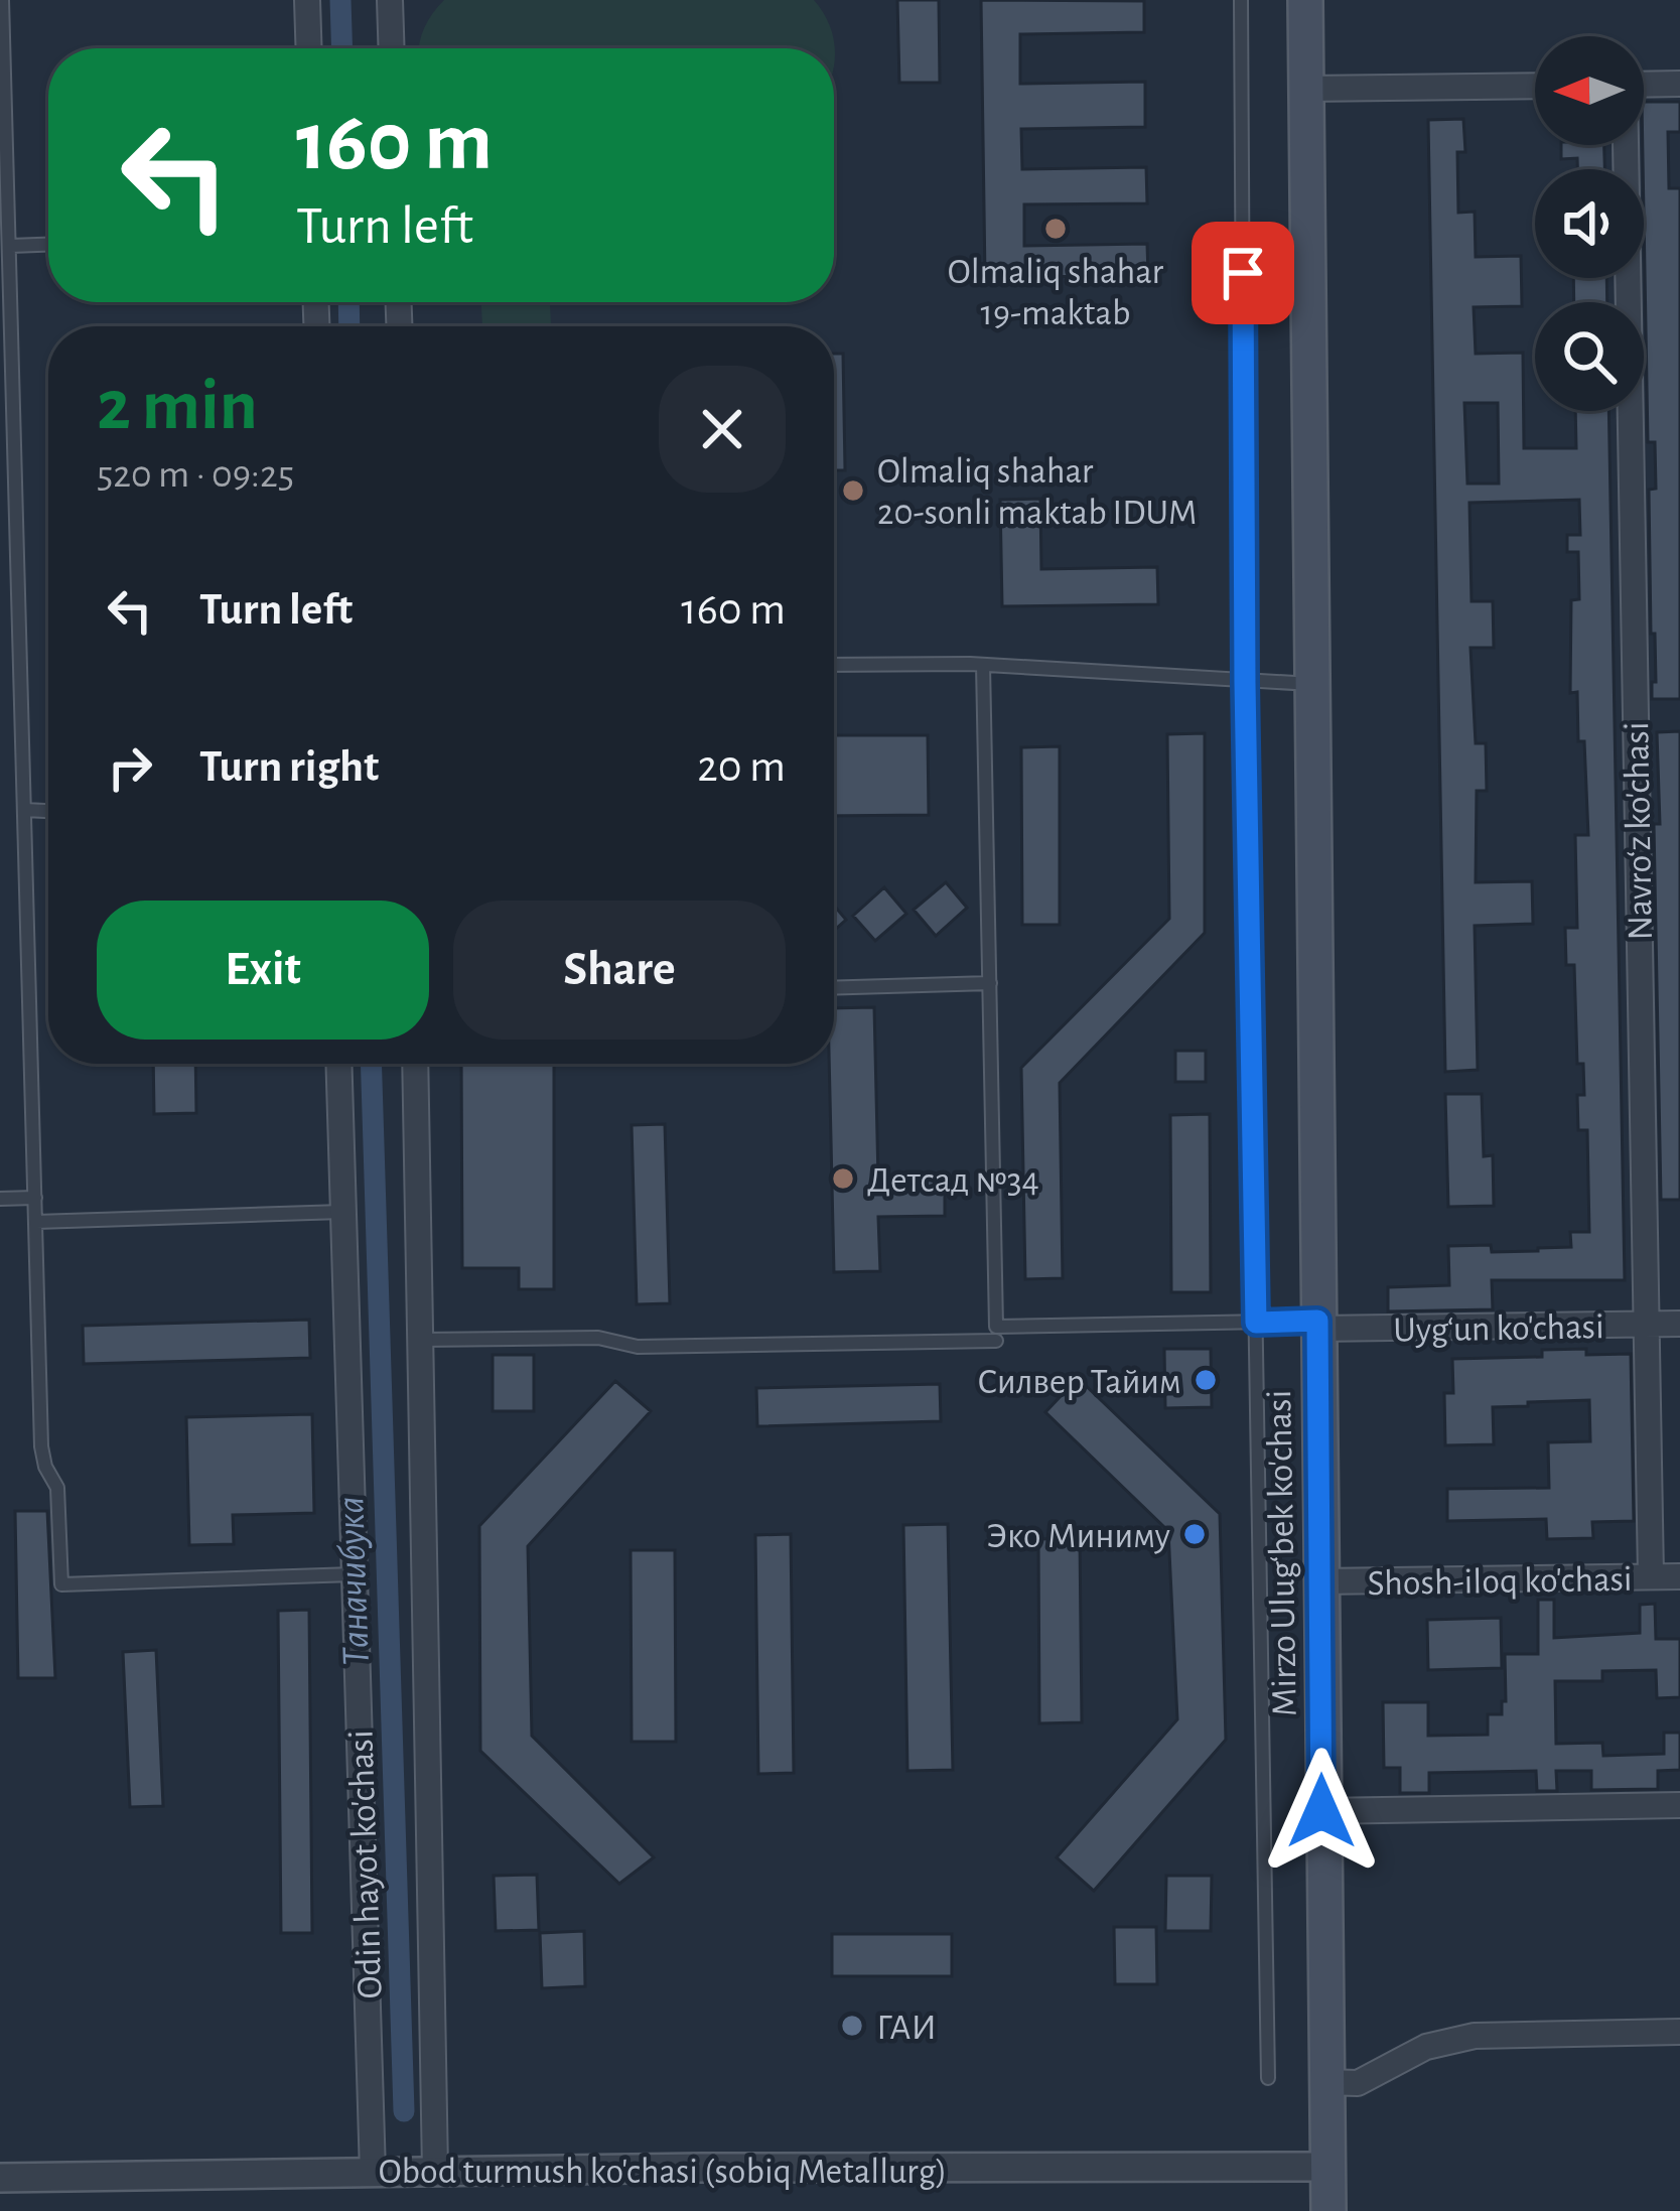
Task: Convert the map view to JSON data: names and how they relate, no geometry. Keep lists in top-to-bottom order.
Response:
{
  "streets": {
    "main road": ["Mirzo Ulug‘bek ko'chasi"],
    "street": [
      "Navro‘z ko'chasi",
      "Uyg‘un ko'chasi",
      "Shosh-iloq ko'chasi",
      "Odin hayot ko'chasi",
      "Obod turmush ko'chasi (sobiq Metallurg)"
    ]
  },
  "crossings": [
    ["Navro‘z ko'chasi", "Uyg‘un ko'chasi"],
    ["Navro‘z ko'chasi", "Shosh-iloq ko'chasi"],
    ["Uyg‘un ko'chasi", "Mirzo Ulug‘bek ko'chasi"],
    ["Mirzo Ulug‘bek ko'chasi", "Shosh-iloq ko'chasi"],
    ["Mirzo Ulug‘bek ko'chasi", "Obod turmush ko'chasi (sobiq Metallurg)"],
    ["Odin hayot ko'chasi", "Obod turmush ko'chasi (sobiq Metallurg)"]
  ],
  "water": ["Таначибука"],
  "places": [
    "Olmaliq shahar 19-maktab",
    "Olmaliq shahar 20-sonli maktab IDUM",
    "Детсад №34",
    "Силвер Тайим",
    "Эко Миниму",
    "ГАИ"
  ],
  "north": "left",
  "page": {
    "turn": ["160 m", "Turn left"],
    "heading": ["2 min", "520 m · 09:25"],
    "list": [
      {
        "name": "Turn left",
        "value": "160 m"
      },
      {
        "name": "Turn right",
        "value": "20 m"
      }
    ],
    "buttons": ["Exit", "Share"]
  }
}
